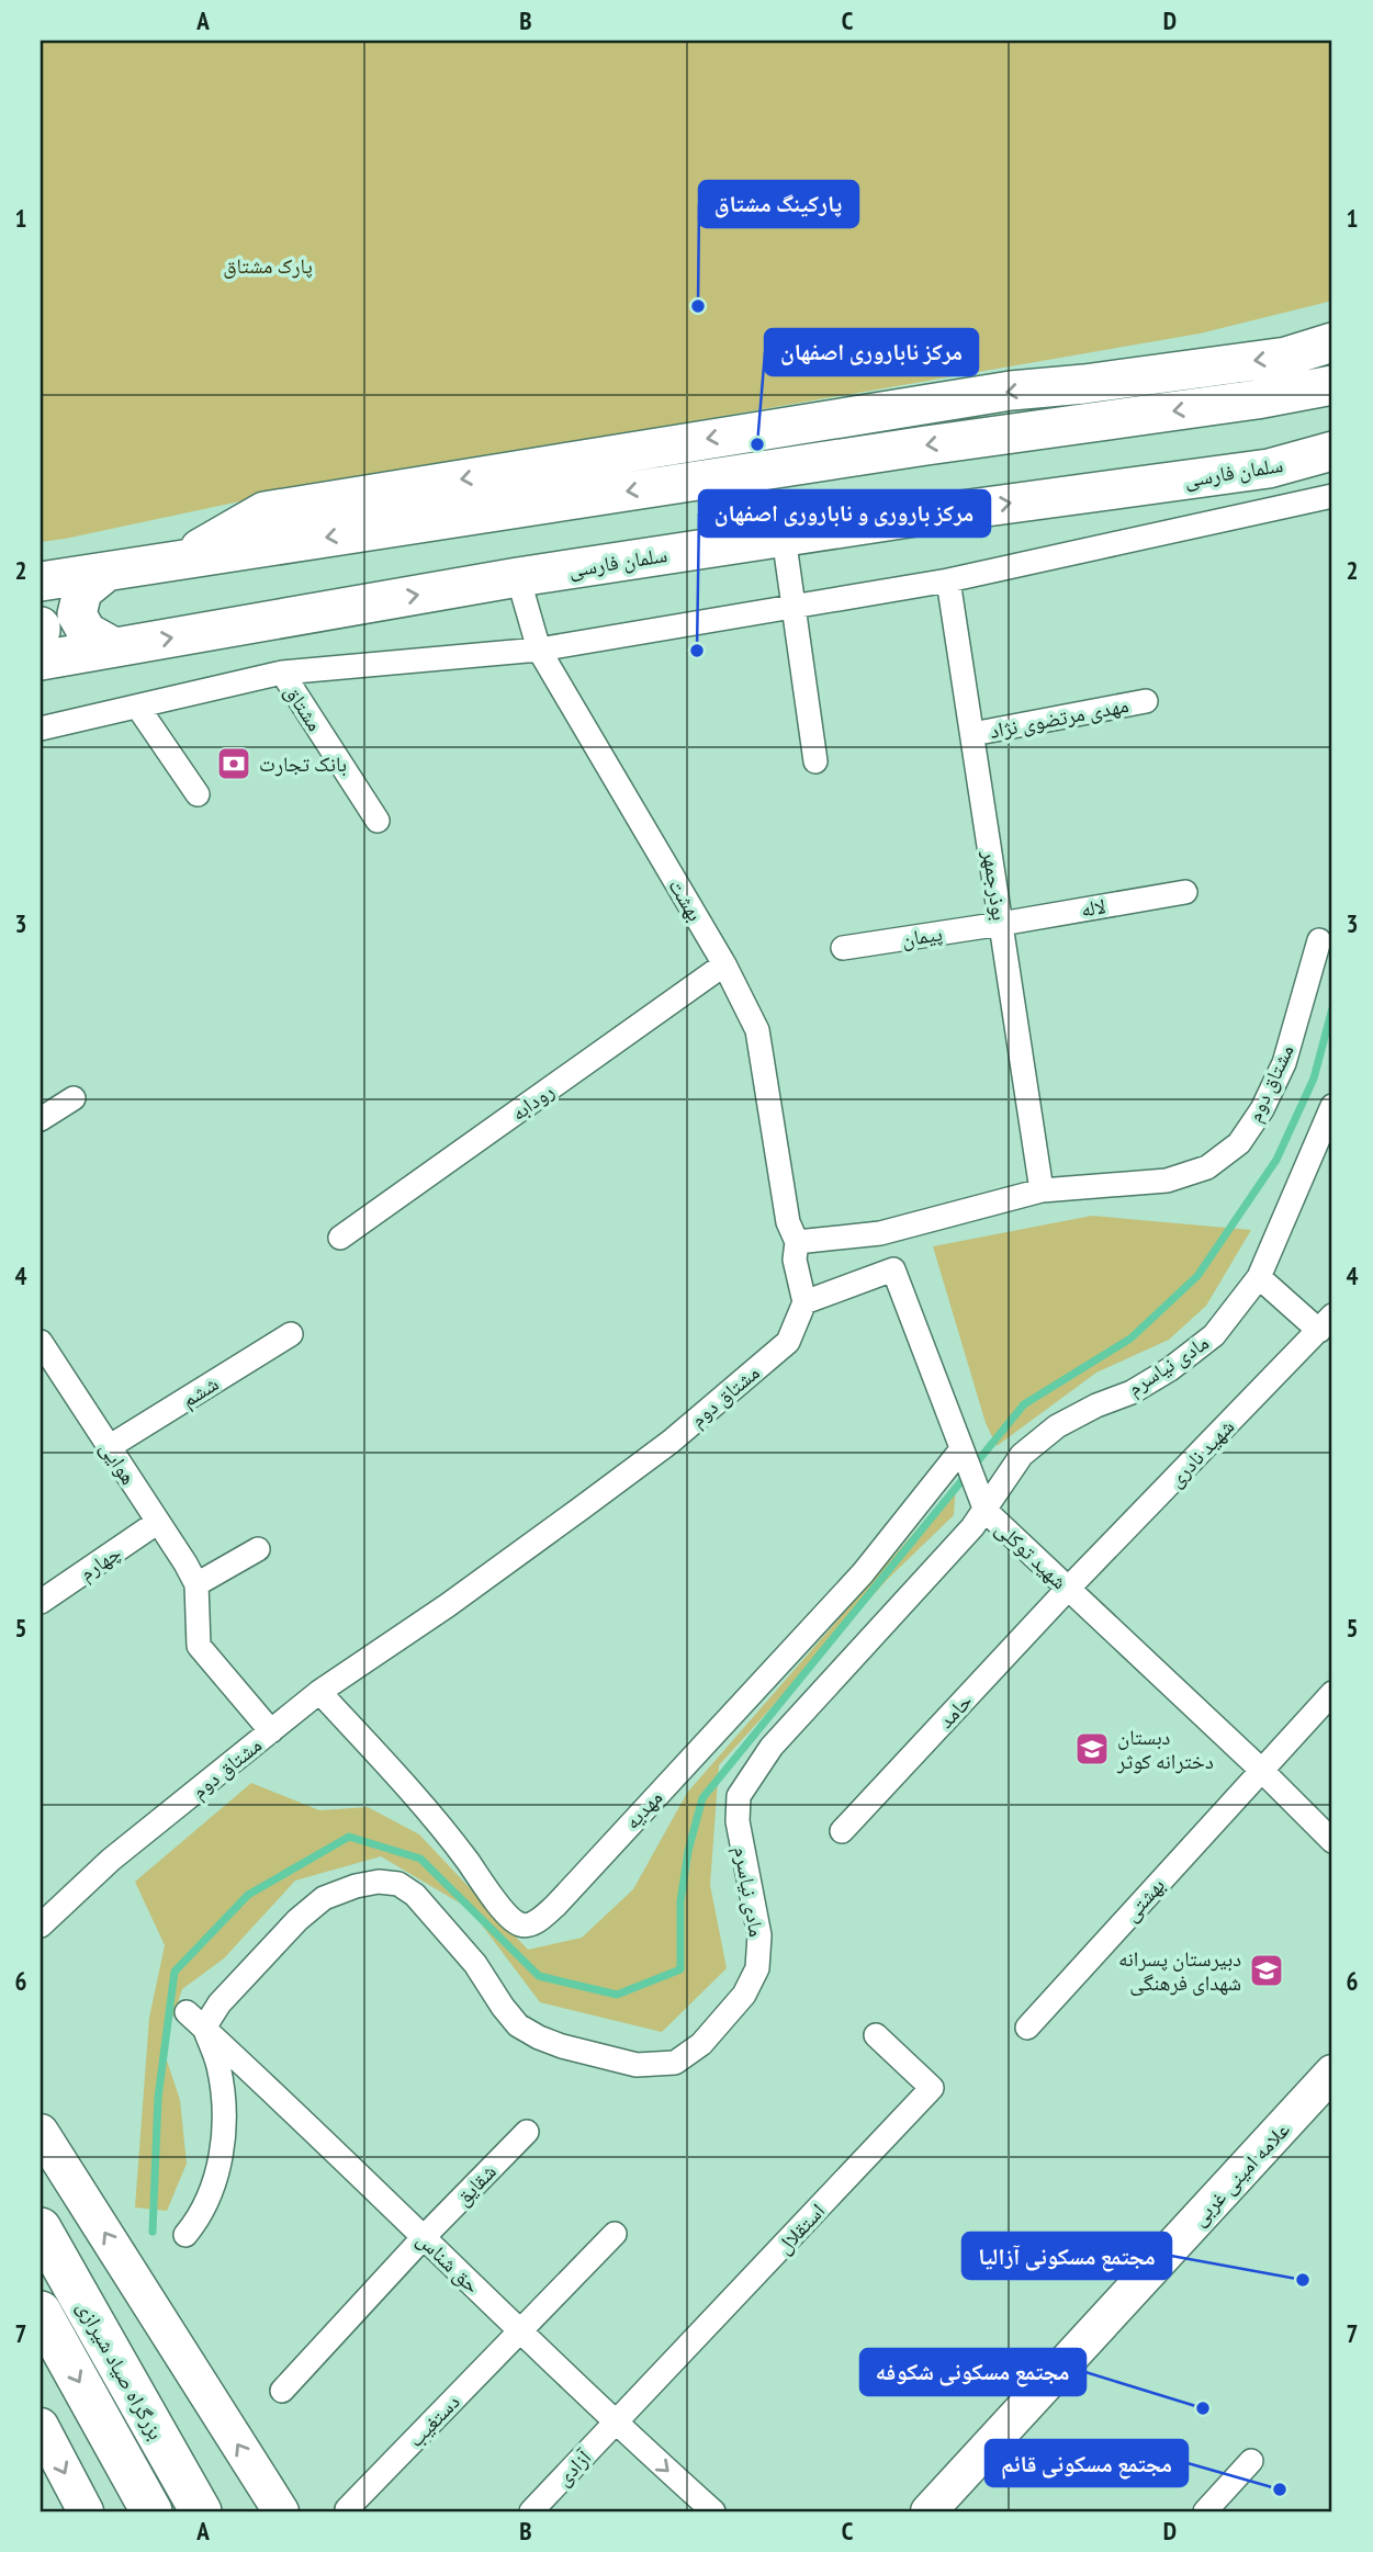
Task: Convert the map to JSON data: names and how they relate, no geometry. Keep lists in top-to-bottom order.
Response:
{
  "streets": {
    "highway": ["بزرگراه صیاد شیرازی"],
    "main road": ["سلمان فارسی", "علامه امینی غربی"],
    "street": [
      "مشتاق",
      "مهدی مرتضوی نژاد",
      "بوذرجمهر",
      "بهشت",
      "لاله",
      "پیمان",
      "مشتاق دوم",
      "رودابه",
      "مادی نیاسرم",
      "ششم",
      "شهید نادری",
      "هوایی",
      "شهید توکلی",
      "چهارم",
      "حامد",
      "مهدیه",
      "بهشتی",
      "شقایق",
      "استقلال",
      "حق شناس",
      "دستغیب",
      "آزادی"
    ]
  },
  "crossings": [
    ["سلمان فارسی", "مشتاق"],
    ["سلمان فارسی", "بوذرجمهر"],
    ["سلمان فارسی", "بهشت"],
    ["مهدی مرتضوی نژاد", "بوذرجمهر"],
    ["بوذرجمهر", "لاله"],
    ["بوذرجمهر", "پیمان"],
    ["بوذرجمهر", "مشتاق دوم"],
    ["بهشت", "مشتاق دوم"],
    ["بهشت", "رودابه"],
    ["لاله", "پیمان"],
    ["مشتاق دوم", "هوایی"],
    ["مشتاق دوم", "شهید توکلی"],
    ["مشتاق دوم", "مهدیه"],
    ["مادی نیاسرم", "شهید توکلی"],
    ["مادی نیاسرم", "حق شناس"],
    ["ششم", "هوایی"],
    ["شهید نادری", "شهید توکلی"],
    ["شهید نادری", "حامد"],
    ["هوایی", "چهارم"],
    ["شهید توکلی", "حامد"],
    ["شهید توکلی", "مهدیه"],
    ["شهید توکلی", "بهشتی"],
    ["شقایق", "حق شناس"],
    ["استقلال", "حق شناس"],
    ["استقلال", "آزادی"],
    ["حق شناس", "دستغیب"],
    ["حق شناس", "آزادی"]
  ],
  "parks": ["پارک مشتاق"],
  "places": {
    "other": [
      "پارکینگ مشتاق",
      "مرکز ناباروری اصفهان",
      "مرکز باروری و ناباروری اصفهان",
      "مجتمع مسکونی آزالیا",
      "مجتمع مسکونی شکوفه",
      "مجتمع مسکونی قائم"
    ],
    "bank": ["بانک تجارت"],
    "school or university": ["دبستان دخترانه کوثر", "دبیرستان پسرانه شهدای فرهنگی"]
  },
  "grid": {
    "columns": [
      "A",
      "B",
      "C",
      "D"
    ],
    "rows": [
      "1",
      "2",
      "3",
      "4",
      "5",
      "6",
      "7"
    ]
  }
}
